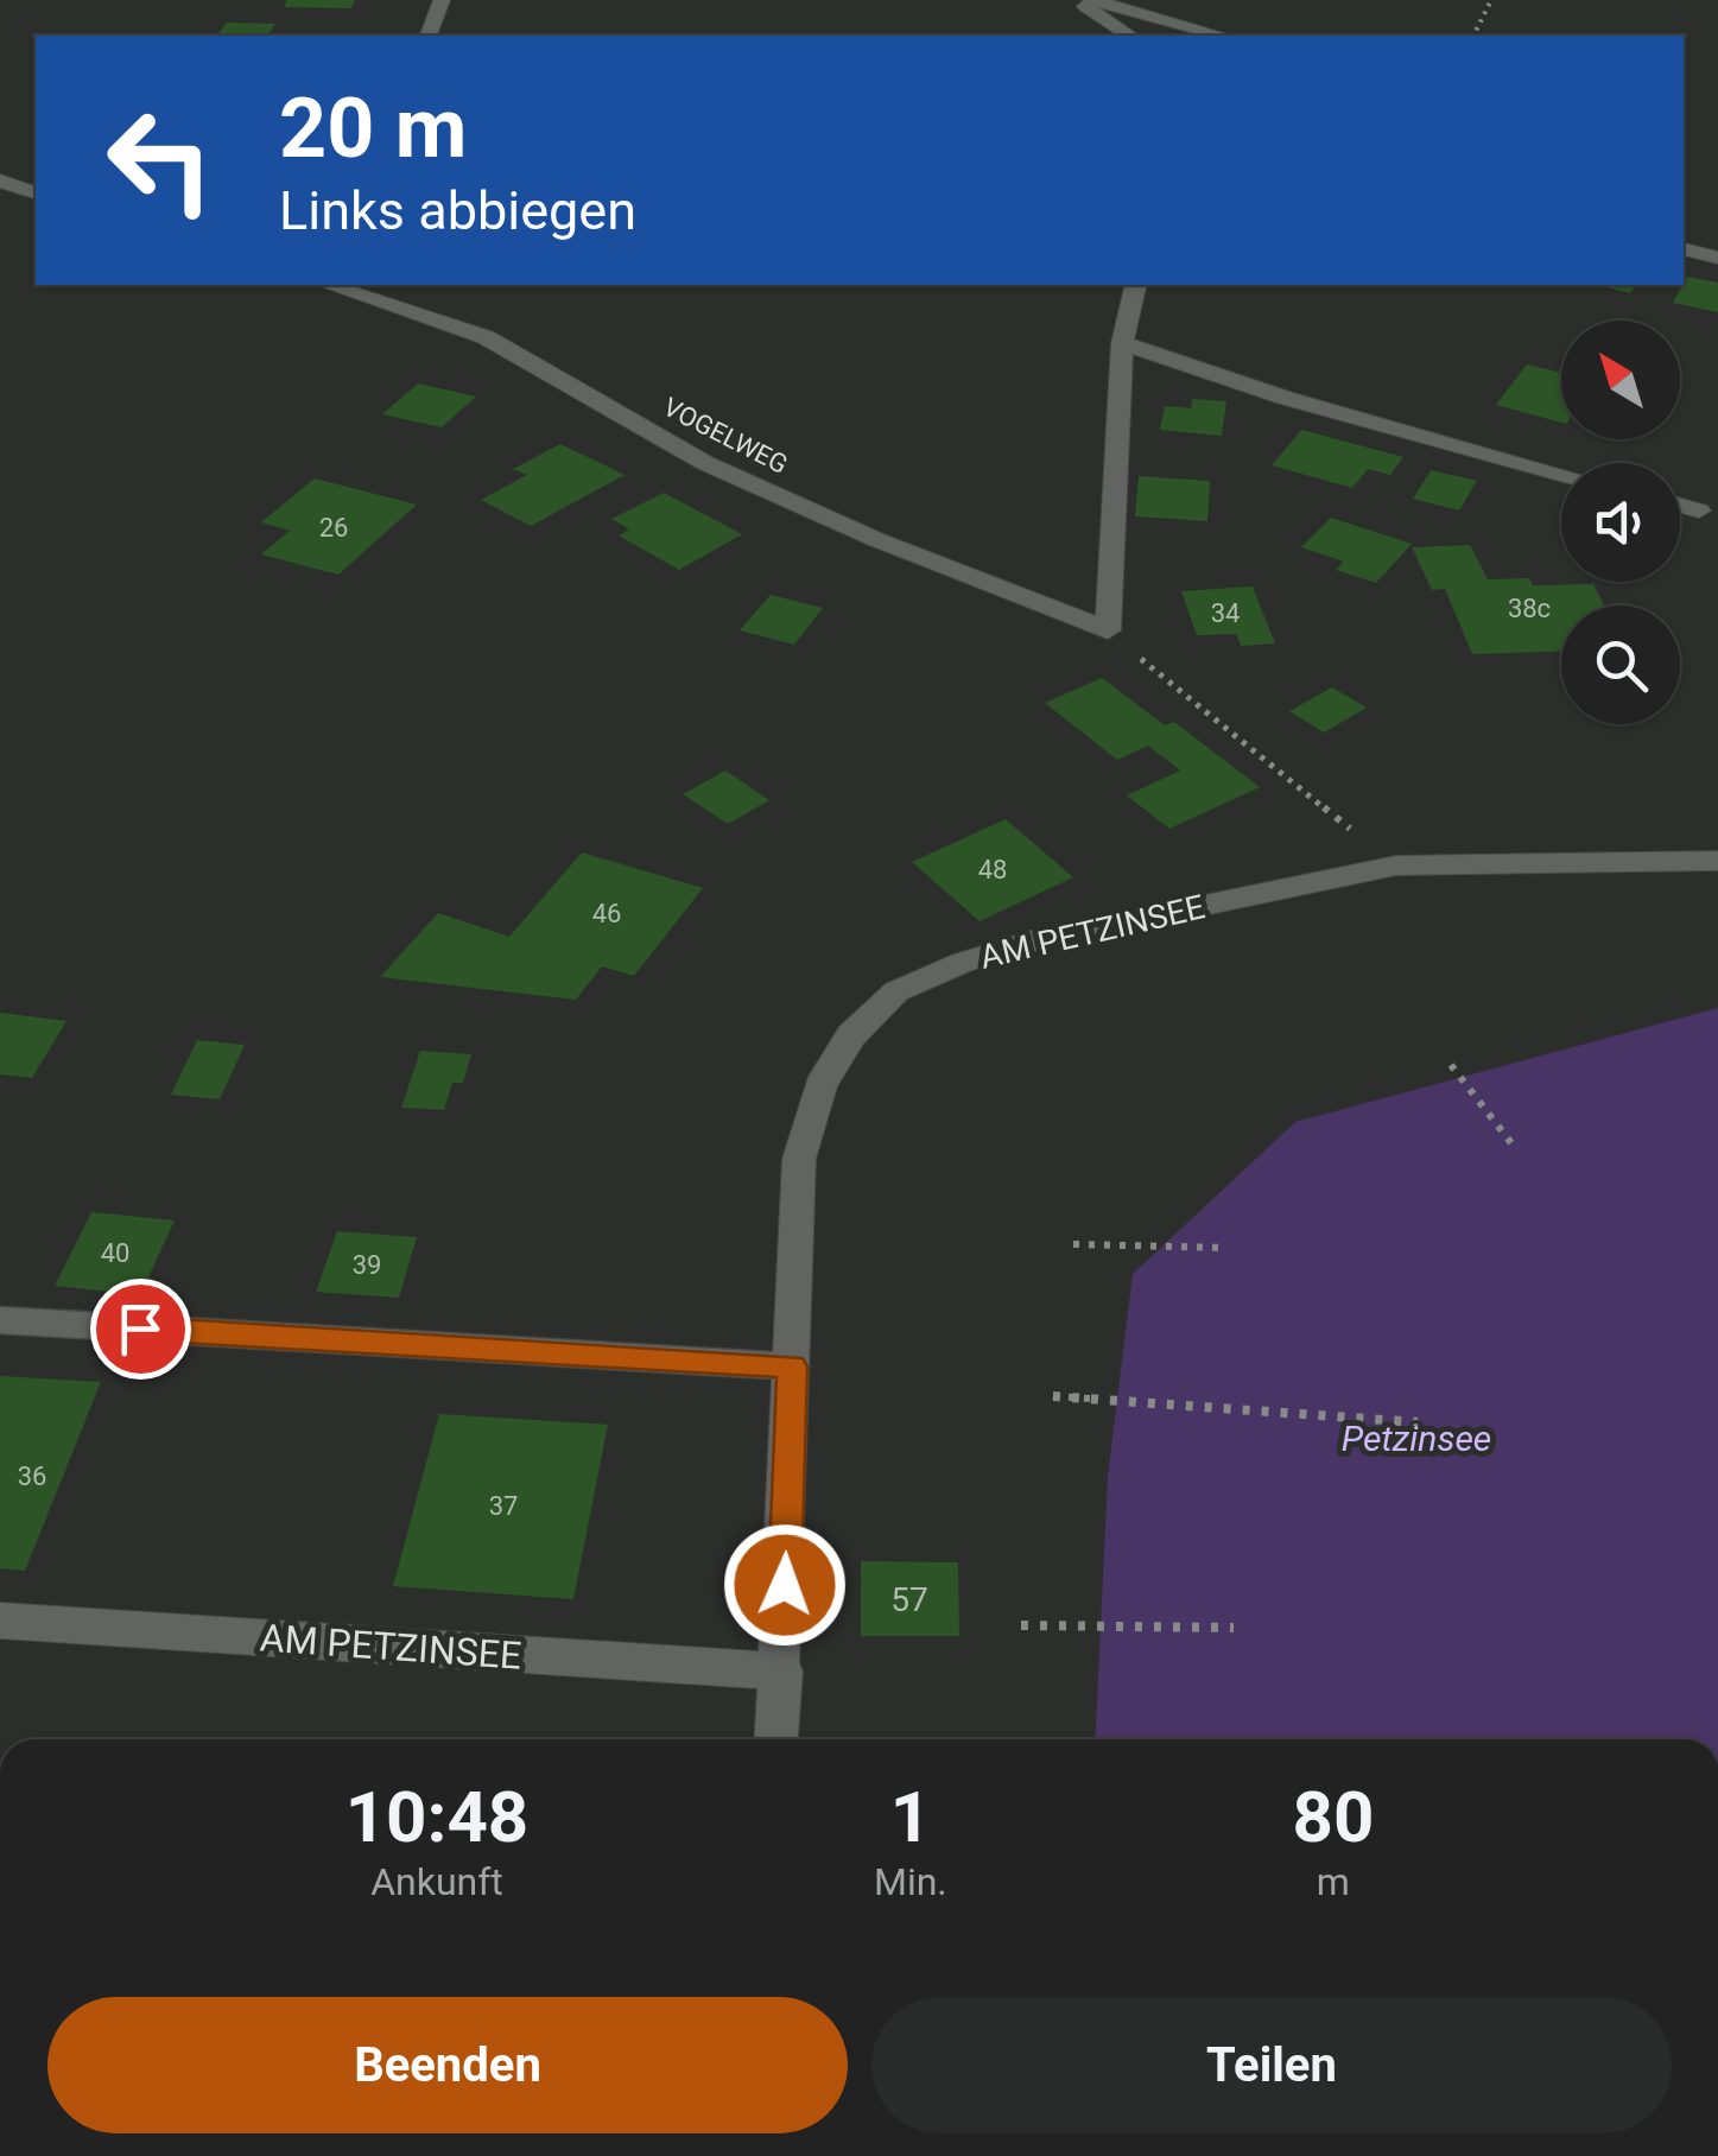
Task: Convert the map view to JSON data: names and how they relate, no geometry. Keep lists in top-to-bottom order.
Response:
{
  "streets": {
    "street": ["VOGELWEG", "AM PETZINSEE"]
  },
  "water": ["Petzinsee"],
  "house_numbers": [
    "26",
    "38c",
    "34",
    "48",
    "46",
    "40",
    "39",
    "36",
    "37",
    "57"
  ],
  "north": "top left",
  "page": {
    "turn": ["20 m", "Links abbiegen"],
    "eta": [
      "10:48",
      "Ankunft",
      "1",
      "Min.",
      "80",
      "m"
    ],
    "buttons": ["Beenden", "Teilen"]
  }
}
